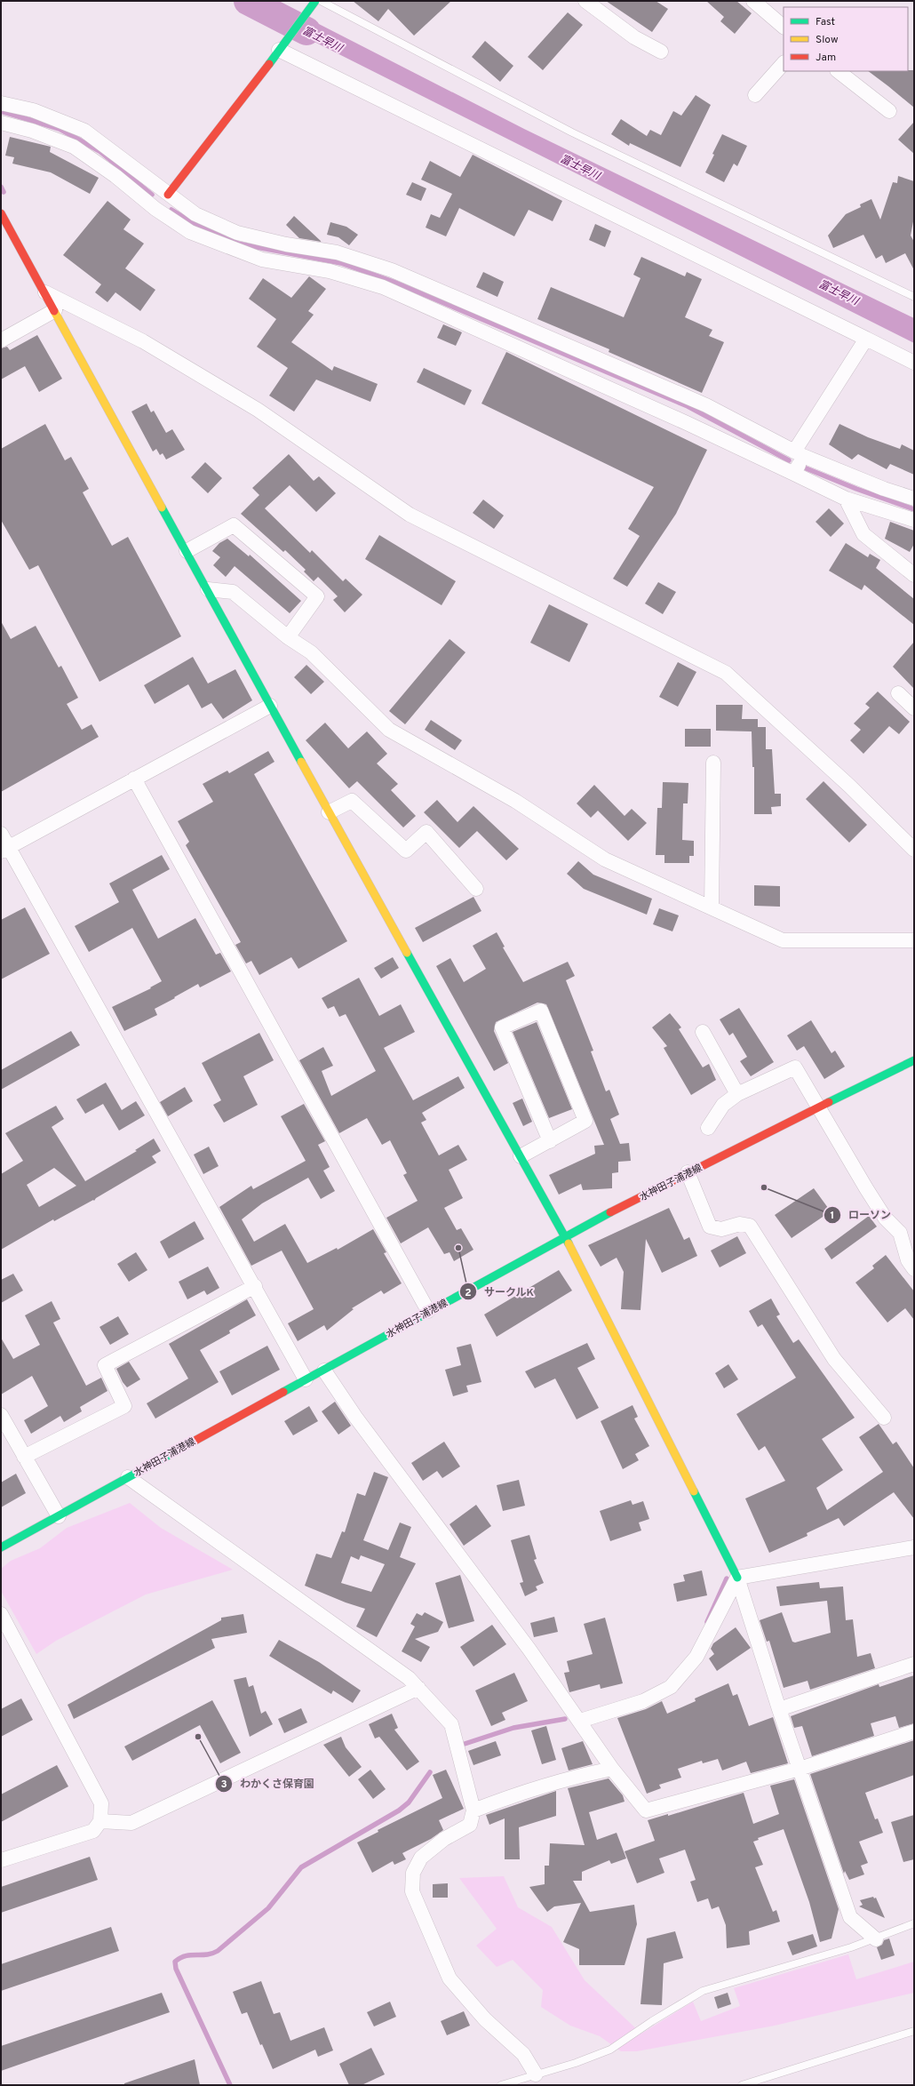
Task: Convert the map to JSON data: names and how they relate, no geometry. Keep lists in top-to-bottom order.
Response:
{
  "streets": {
    "street": ["水神田子浦港線"]
  },
  "water": ["富士早川"],
  "places": ["ローソン", "サークルK", "わかくさ保育園"],
  "legend": ["Fast", "Slow", "Jam"]
}
